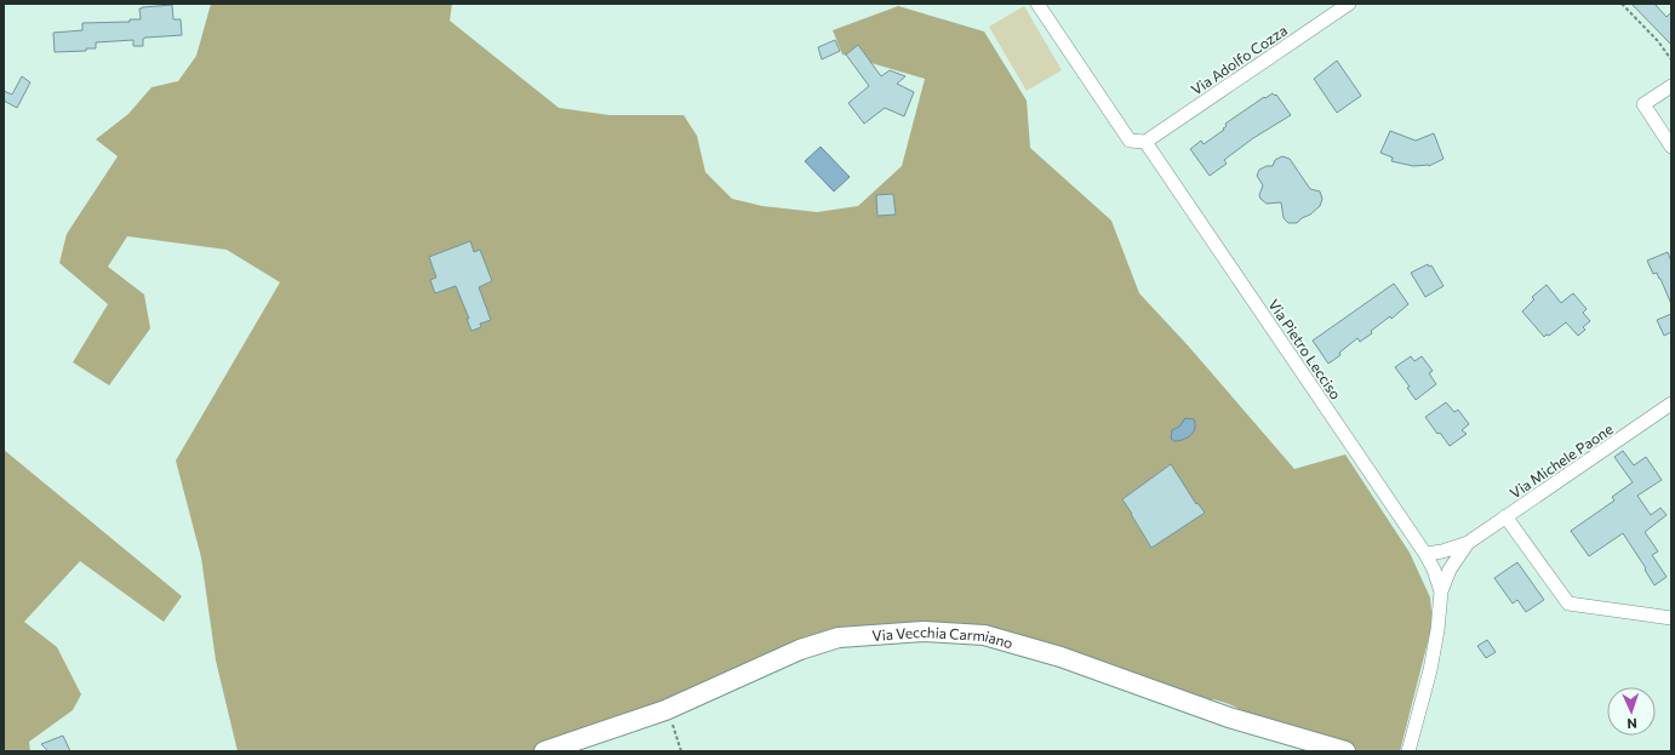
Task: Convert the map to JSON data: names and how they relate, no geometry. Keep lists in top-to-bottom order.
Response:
{
  "streets": {
    "street": [
      "Via Adolfo Cozza",
      "Via Pietro Lecciso",
      "Via Michele Paone",
      "Via Vecchia Carmiano"
    ]
  },
  "crossings": [
    ["Via Adolfo Cozza", "Via Pietro Lecciso"],
    ["Via Pietro Lecciso", "Via Michele Paone"]
  ],
  "north": "bottom"
}
